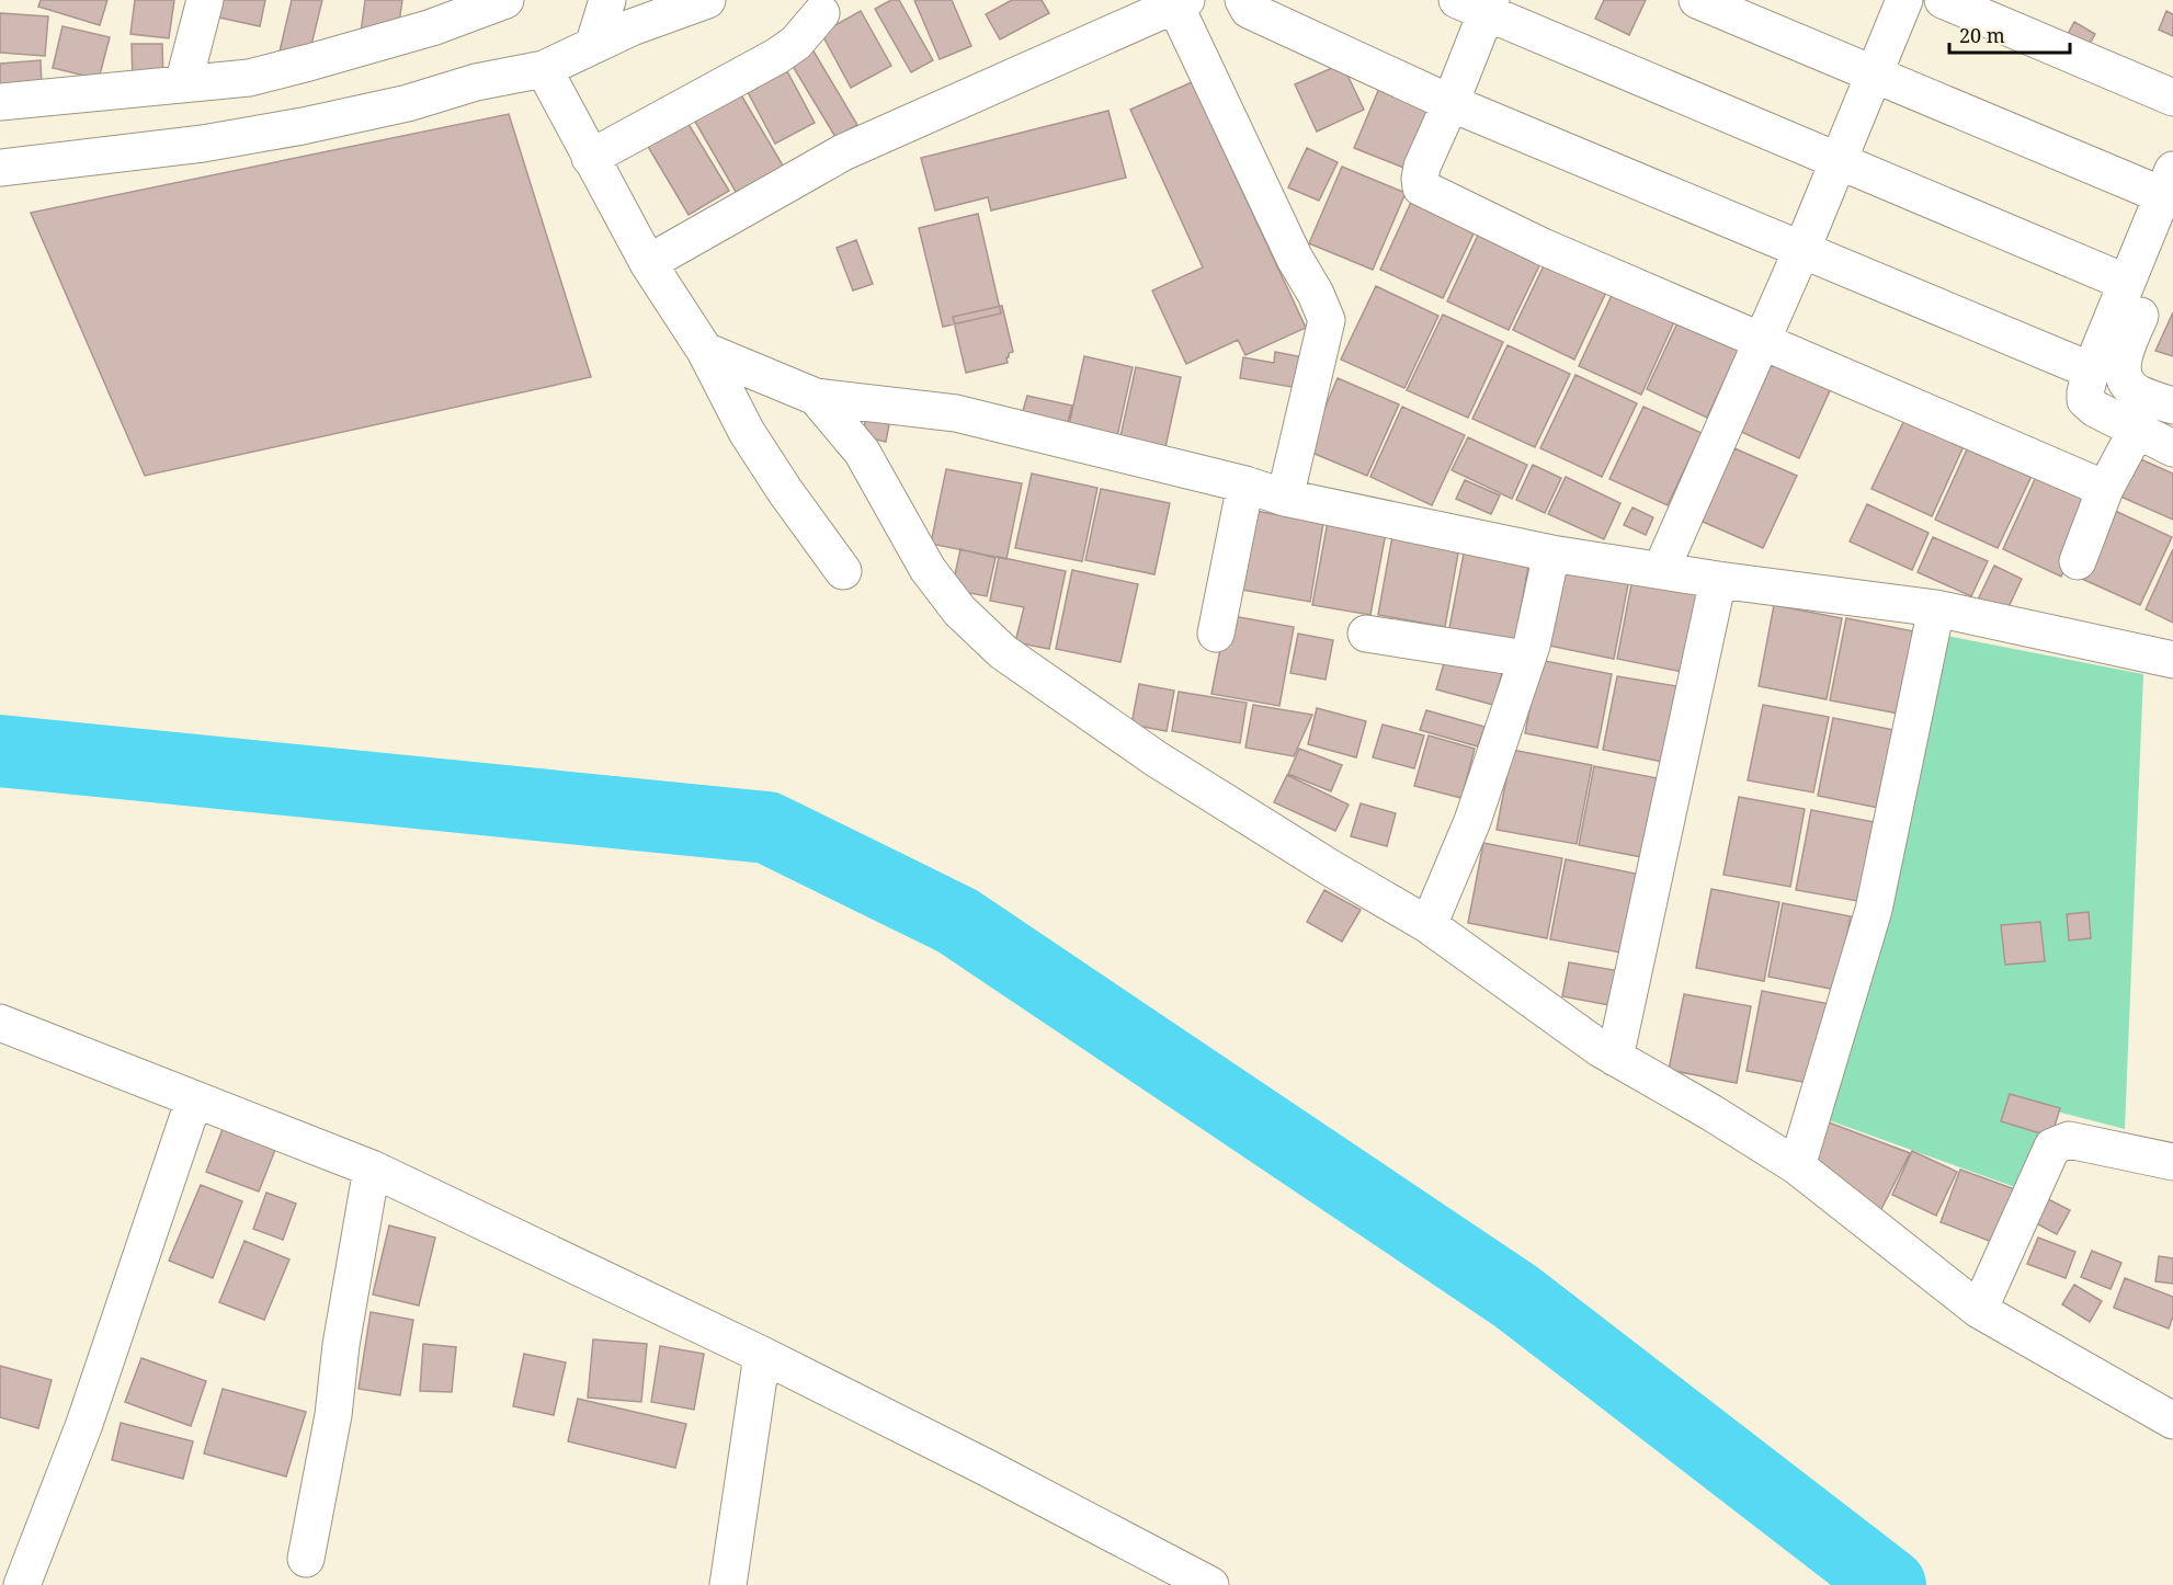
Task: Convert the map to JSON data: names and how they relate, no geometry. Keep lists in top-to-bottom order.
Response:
{
  "scale_bar": "20 m"
}
